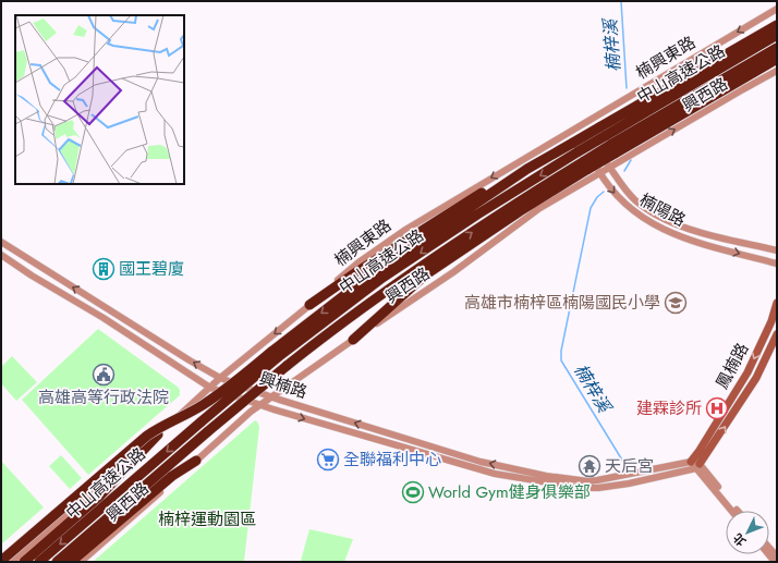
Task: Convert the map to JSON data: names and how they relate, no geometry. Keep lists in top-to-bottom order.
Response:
{
  "streets": {
    "highway": ["中山高速公路"],
    "main road": ["鳳楠路"],
    "street": [
      "楠興東路",
      "興西路",
      "楠陽路",
      "興楠路"
    ]
  },
  "crossings": [
    ["楠興東路", "楠陽路"],
    ["楠興東路", "興楠路"],
    ["中山高速公路", "興西路"],
    ["興西路", "楠陽路"],
    ["興西路", "興楠路"],
    ["鳳楠路", "興楠路"]
  ],
  "one_way": ["楠興東路"],
  "water": ["楠梓溪"],
  "parks": ["楠梓運動園區"],
  "places": {
    "building": ["國王碧廈"],
    "school or university": ["高雄市楠梓區楠陽國民小學"],
    "public building": ["高雄高等行政法院"],
    "hospital": ["建霖診所"],
    "supermarket": ["全聯福利中心"],
    "temple": ["天后宮"],
    "sports": ["World Gym健身俱樂部"]
  },
  "north": "bottom left"
}
